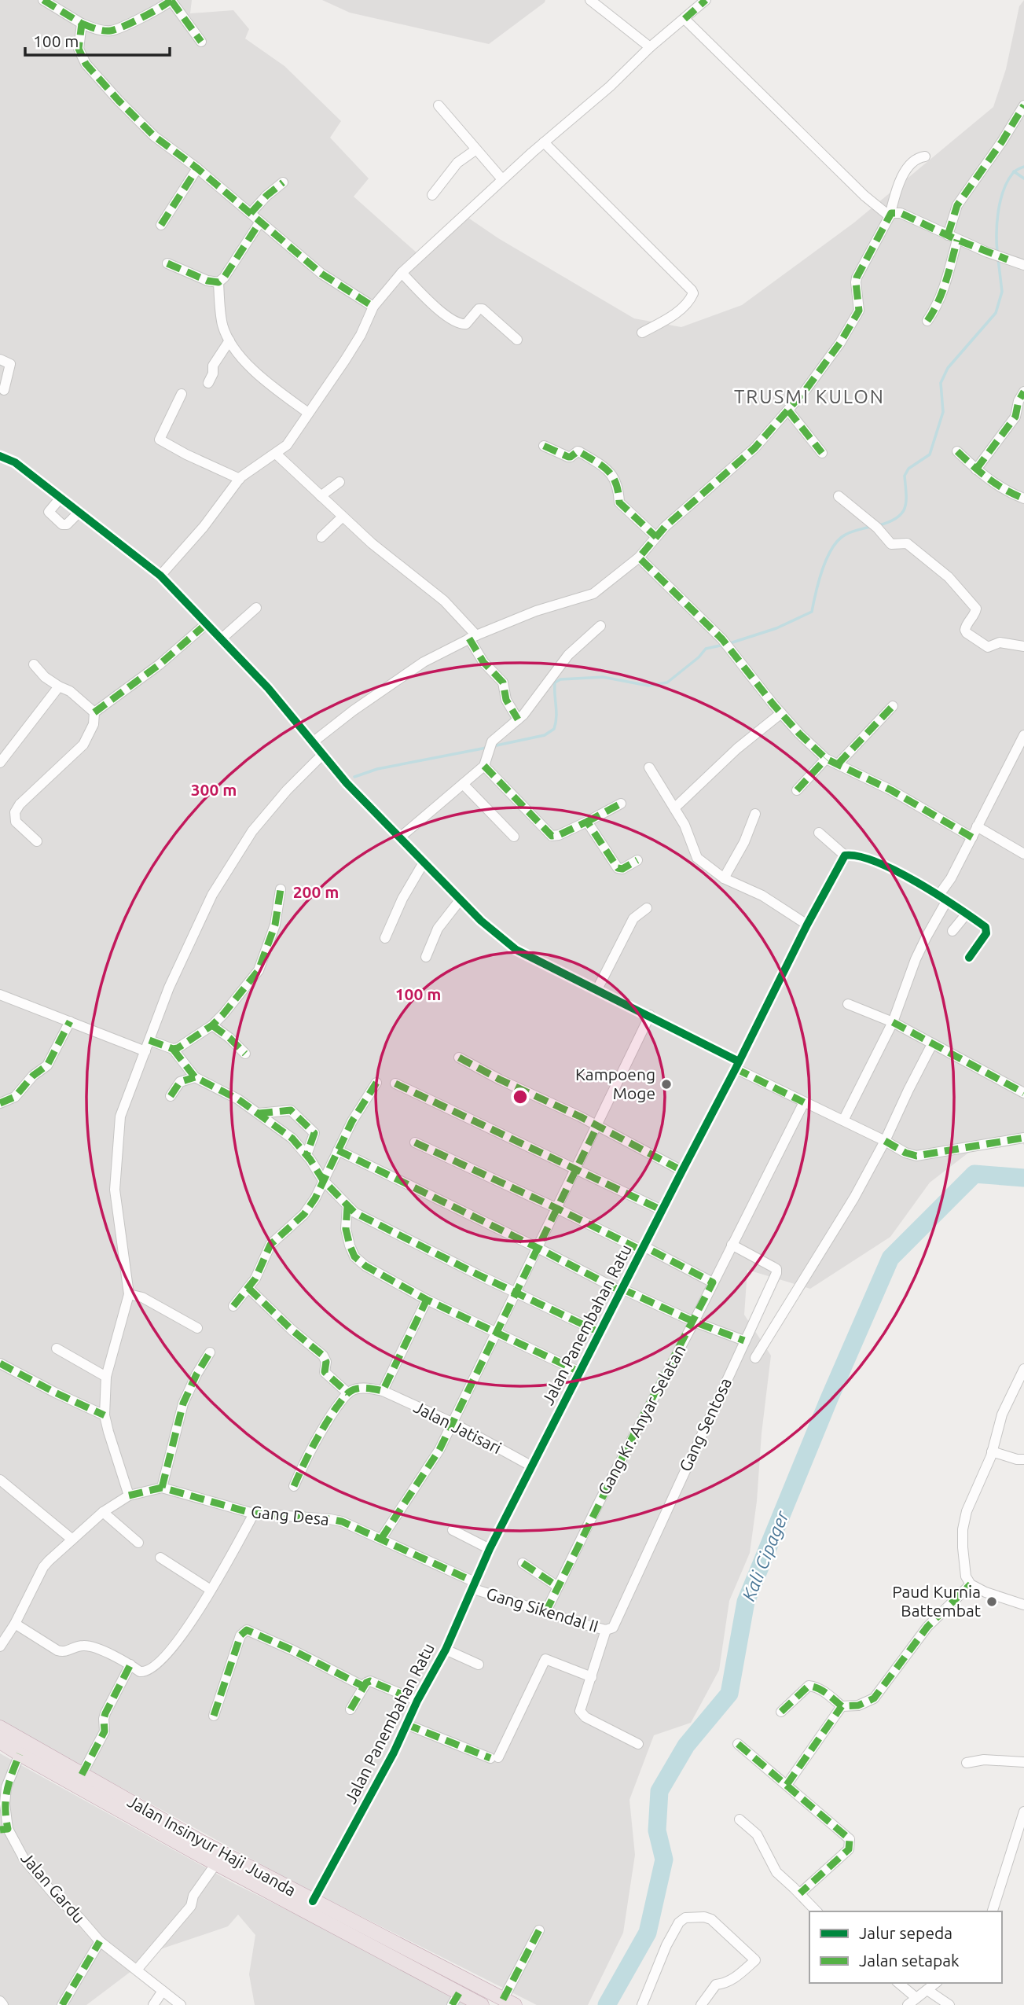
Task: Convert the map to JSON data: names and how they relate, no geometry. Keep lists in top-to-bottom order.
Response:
{
  "streets": {
    "highway": ["Jalan Insinyur Haji Juanda"],
    "street": [
      "Jalan Panembahan Ratu",
      "Gang Kr. Anyar Selatan",
      "Gang Sentosa",
      "Jalan Jatisari",
      "Gang Desa",
      "Gang Sikendal II",
      "Jalan Gardu"
    ]
  },
  "crossings": [
    ["Jalan Panembahan Ratu", "Jalan Jatisari"],
    ["Jalan Panembahan Ratu", "Gang Desa"],
    ["Jalan Panembahan Ratu", "Gang Sikendal II"],
    ["Jalan Panembahan Ratu", "Jalan Insinyur Haji Juanda"],
    ["Gang Kr. Anyar Selatan", "Gang Sentosa"],
    ["Gang Kr. Anyar Selatan", "Gang Sikendal II"],
    ["Gang Sentosa", "Gang Sikendal II"],
    ["Gang Desa", "Gang Sikendal II"],
    ["Jalan Insinyur Haji Juanda", "Jalan Gardu"]
  ],
  "districts": ["TRUSMI KULON"],
  "water": ["Kali Cipager"],
  "places": ["Kampoeng Moge", "Paud Kurnia Battembat"],
  "legend": ["Jalur sepeda", "Jalan setapak"],
  "scale_bar": "100 m",
  "rings": ["300 m", "200 m", "100 m"]
}
